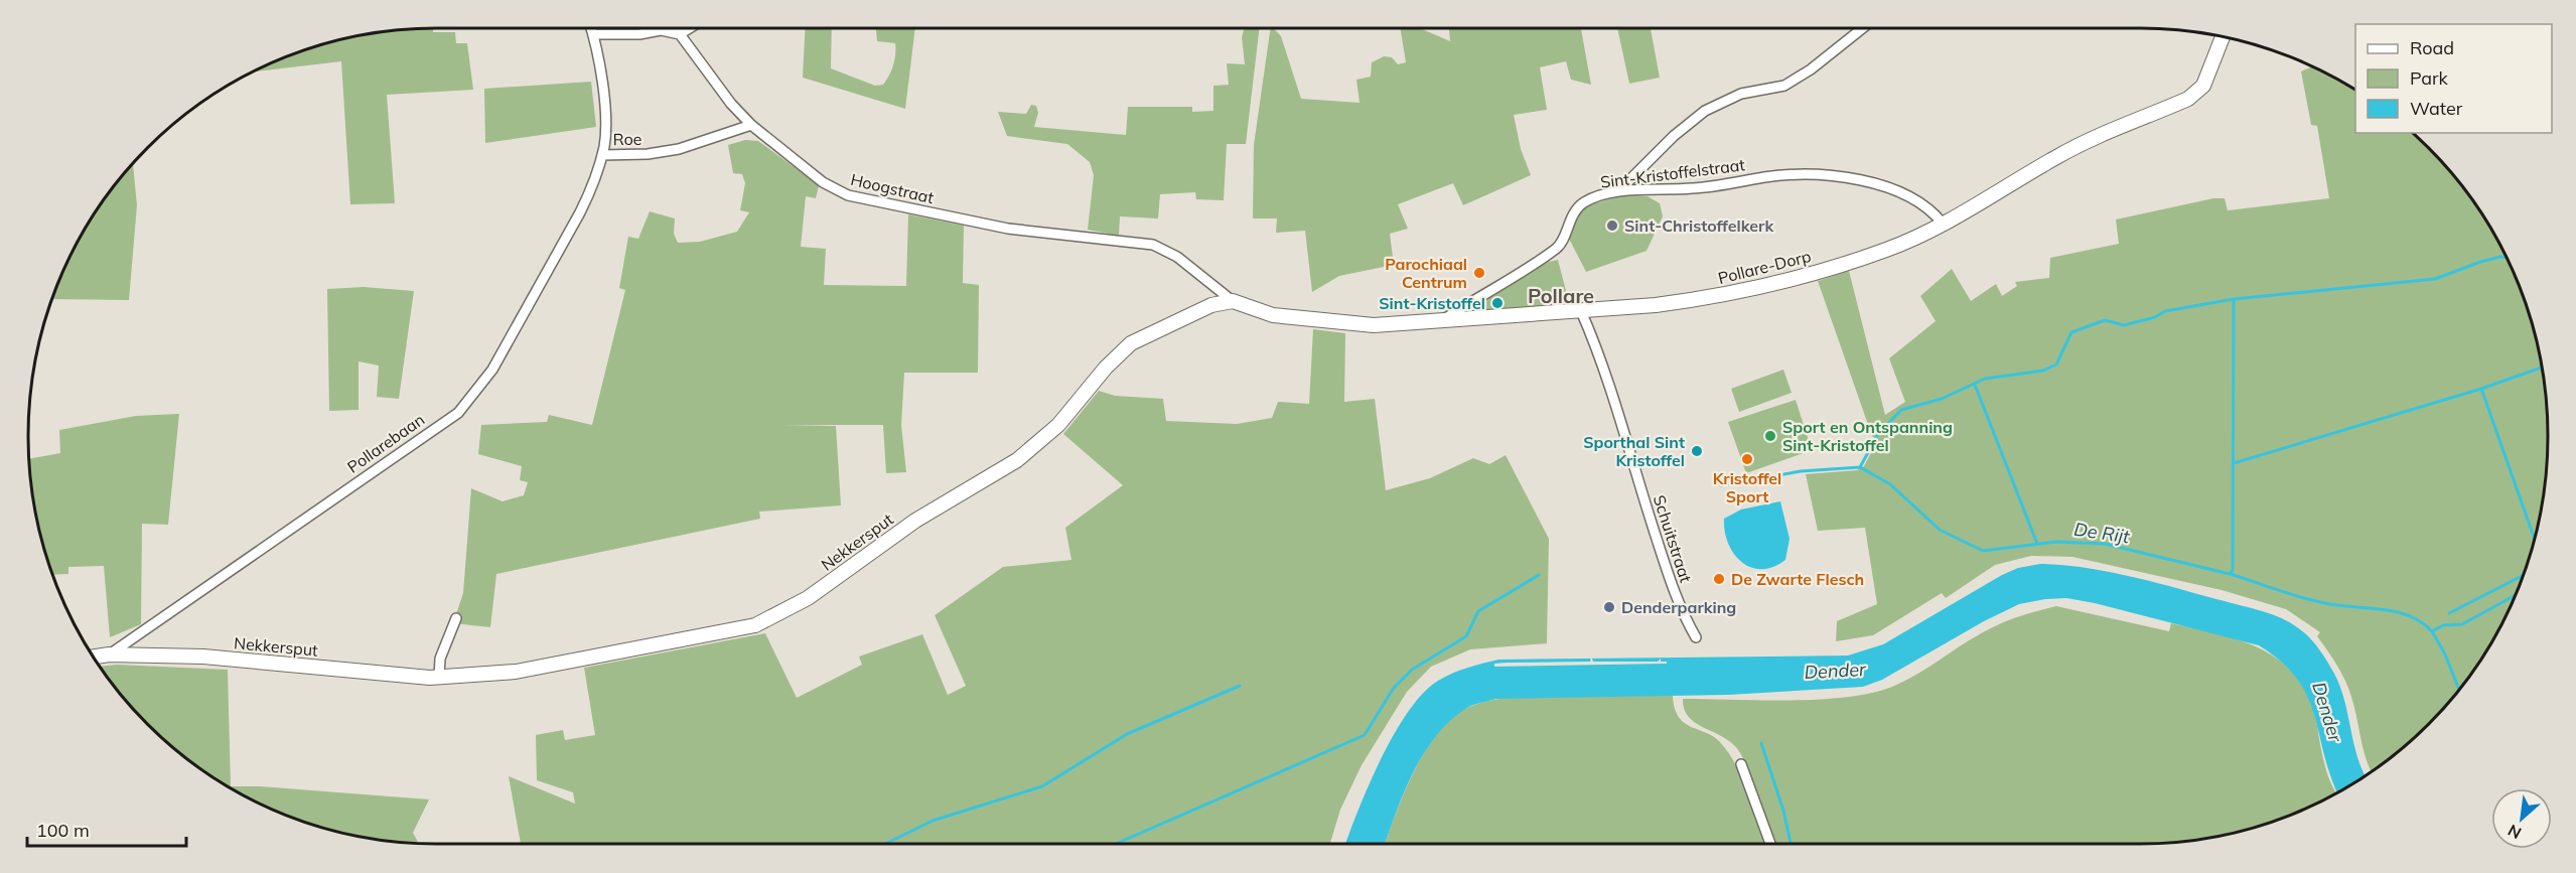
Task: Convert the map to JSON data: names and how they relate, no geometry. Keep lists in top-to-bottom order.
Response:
{
  "streets": {
    "street": [
      "Roe",
      "Sint-Kristoffelstraat",
      "Hoogstraat",
      "Pollare-Dorp",
      "Pollarebaan",
      "Schuitstraat",
      "Nekkersput"
    ]
  },
  "crossings": [
    ["Roe", "Hoogstraat"],
    ["Roe", "Pollarebaan"],
    ["Sint-Kristoffelstraat", "Pollare-Dorp"],
    ["Hoogstraat", "Pollare-Dorp"],
    ["Hoogstraat", "Nekkersput"],
    ["Pollare-Dorp", "Schuitstraat"],
    ["Pollare-Dorp", "Nekkersput"],
    ["Pollarebaan", "Nekkersput"]
  ],
  "districts": ["Pollare"],
  "water": ["De Rijt", "Dender"],
  "places": [
    "Sint-Christoffelkerk",
    "Parochiaal Centrum",
    "Sint-Kristoffel",
    "Sport en Ontspanning Sint-Kristoffel",
    "Sporthal Sint Kristoffel",
    "Kristoffel Sport",
    "De Zwarte Flesch",
    "Denderparking"
  ],
  "legend": ["Road", "Park", "Water"],
  "scale_bar": "100 m",
  "north": "bottom left"
}
